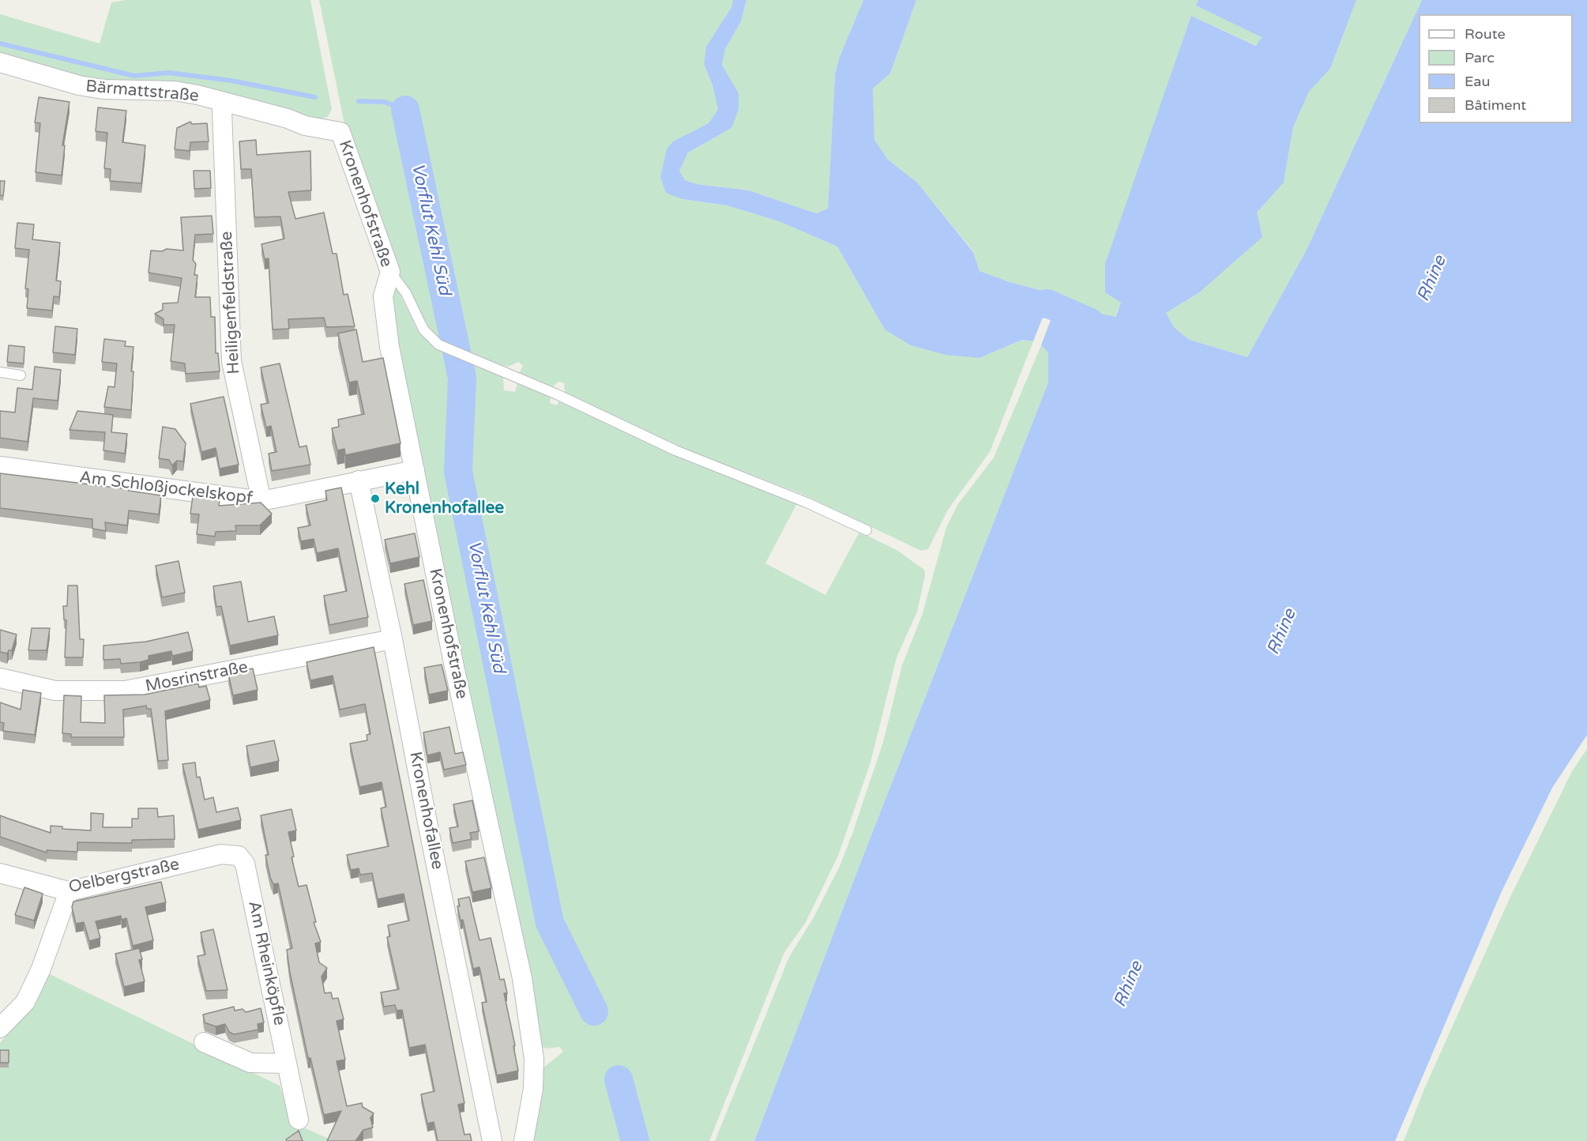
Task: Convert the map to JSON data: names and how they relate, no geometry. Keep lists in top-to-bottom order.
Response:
{
  "streets": {
    "street": [
      "Bärmattstraße",
      "Kronenhofstraße",
      "Heiligenfeldstraße",
      "Am Schloßjockelskopf",
      "Mosrinstraße",
      "Kronenhofallee",
      "Oelbergstraße",
      "Am Rheinköpfle"
    ]
  },
  "crossings": [
    ["Bärmattstraße", "Kronenhofstraße"],
    ["Bärmattstraße", "Heiligenfeldstraße"],
    ["Kronenhofstraße", "Am Schloßjockelskopf"],
    ["Heiligenfeldstraße", "Am Schloßjockelskopf"],
    ["Am Schloßjockelskopf", "Kronenhofallee"],
    ["Mosrinstraße", "Kronenhofallee"],
    ["Oelbergstraße", "Am Rheinköpfle"]
  ],
  "water": ["Vorflut Kehl Süd", "Rhine"],
  "places": ["Kehl Kronenhofallee"],
  "legend": [
    "Route",
    "Parc",
    "Eau",
    "Bâtiment"
  ]
}
